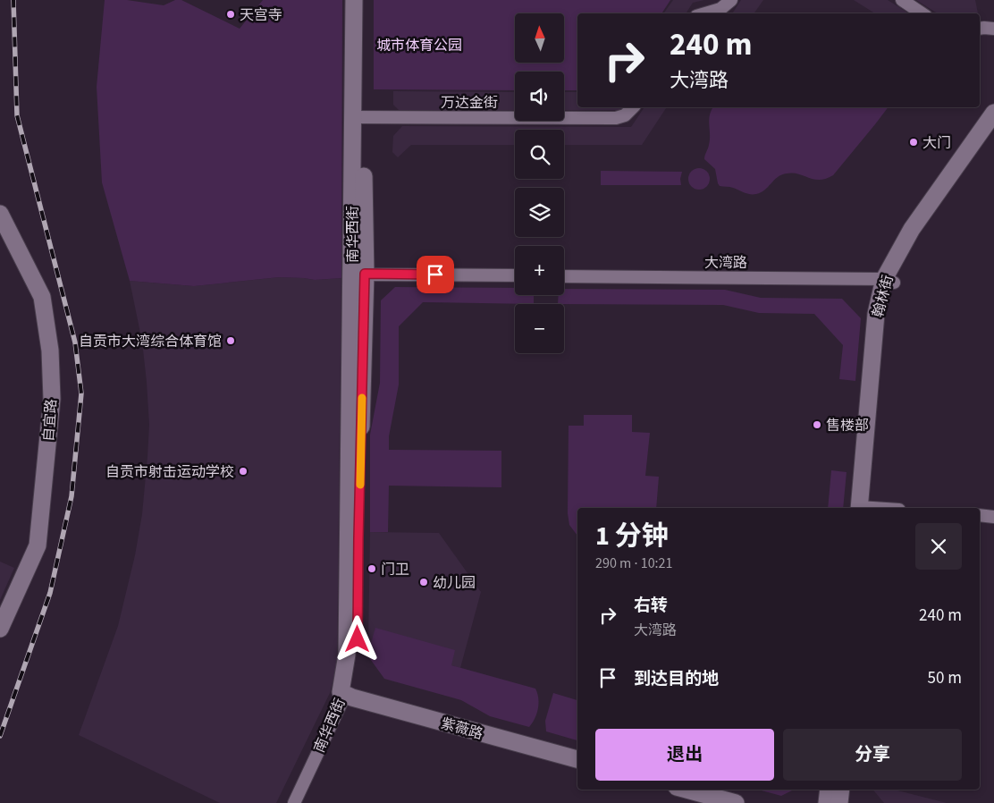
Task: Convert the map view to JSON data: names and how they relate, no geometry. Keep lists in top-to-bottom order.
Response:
{
  "streets": {
    "main road": [
      "南华西街",
      "翰林街",
      "自宜路",
      "紫薇路"
    ],
    "street": ["万达金街", "大湾路"]
  },
  "crossings": [
    ["万达金街", "南华西街"],
    ["南华西街", "紫薇路"],
    ["大湾路", "翰林街"]
  ],
  "parks": ["城市体育公园"],
  "places": [
    "天宫寺",
    "大门",
    "自贡市大湾综合体育馆",
    "售楼部",
    "自贡市射击运动学校",
    "门卫",
    "幼儿园"
  ],
  "north": "top",
  "page": {
    "map_buttons": ["+", "−"],
    "turn": ["240 m", "大湾路"],
    "heading": ["1 分钟", "290 m · 10:21"],
    "list": [
      {
        "name": "右转",
        "note": "大湾路",
        "value": "240 m"
      },
      {
        "name": "到达目的地",
        "value": "50 m"
      }
    ],
    "buttons": ["退出", "分享"]
  }
}
